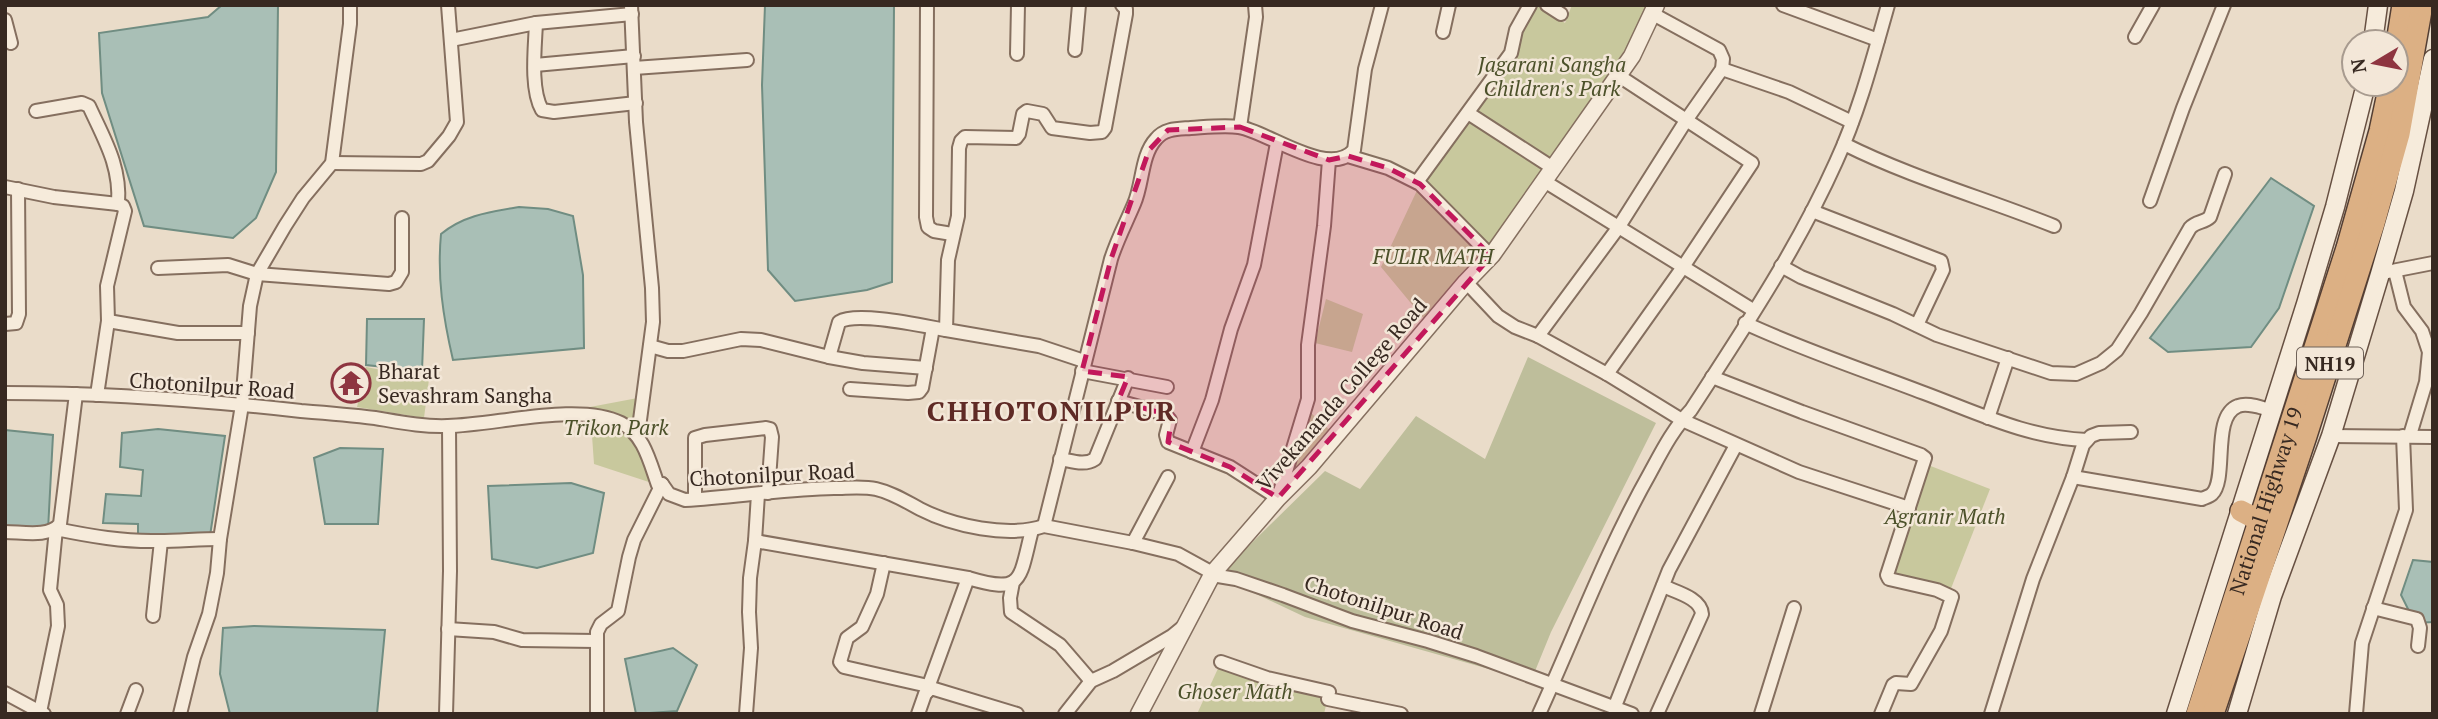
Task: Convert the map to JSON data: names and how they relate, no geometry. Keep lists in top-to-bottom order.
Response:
{
  "streets": {
    "highway": ["NH19", "National Highway 19"],
    "street": ["Chotonilpur Road", "Vivekananda College Road"]
  },
  "crossings": [
    ["Chotonilpur Road", "Vivekananda College Road"]
  ],
  "districts": ["CHHOTONILPUR"],
  "parks": [
    "Jagarani Sangha Children's Park",
    "FULIR MATH",
    "Trikon Park",
    "Agranir Math",
    "Ghoser Math"
  ],
  "places": {
    "temple": ["Bharat Sevashram Sangha"]
  },
  "north": "left"
}
